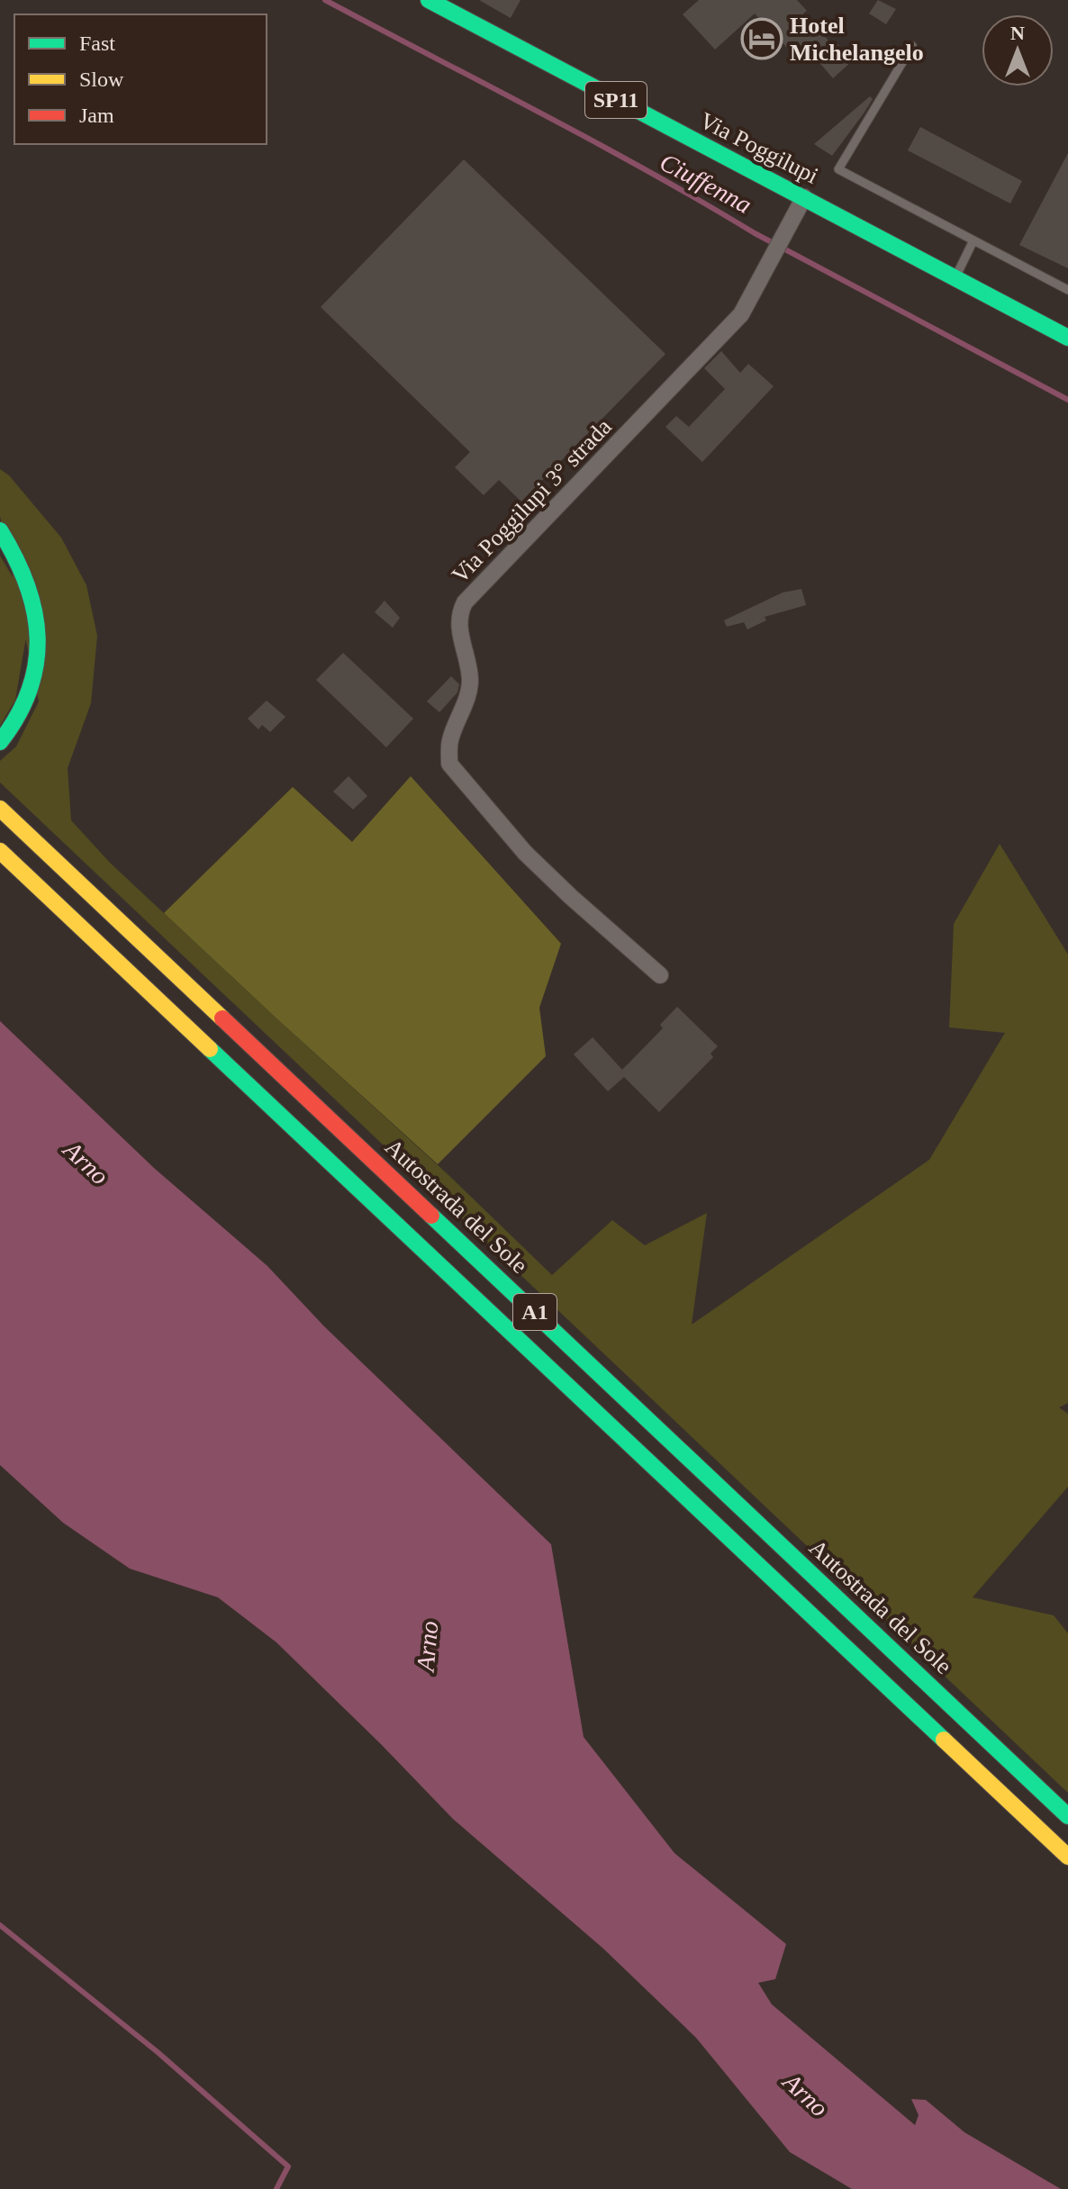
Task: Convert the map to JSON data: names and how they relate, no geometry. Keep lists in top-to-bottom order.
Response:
{
  "streets": {
    "main road": [
      "SP11",
      "Via Poggilupi",
      "Autostrada del Sole",
      "A1"
    ],
    "street": ["Via Poggilupi 3° strada"]
  },
  "crossings": [
    ["Via Poggilupi", "Via Poggilupi 3° strada"]
  ],
  "water": ["Ciuffenna", "Arno"],
  "places": {
    "hotel": ["Hotel Michelangelo"]
  },
  "legend": ["Fast", "Slow", "Jam"],
  "north": "top"
}
